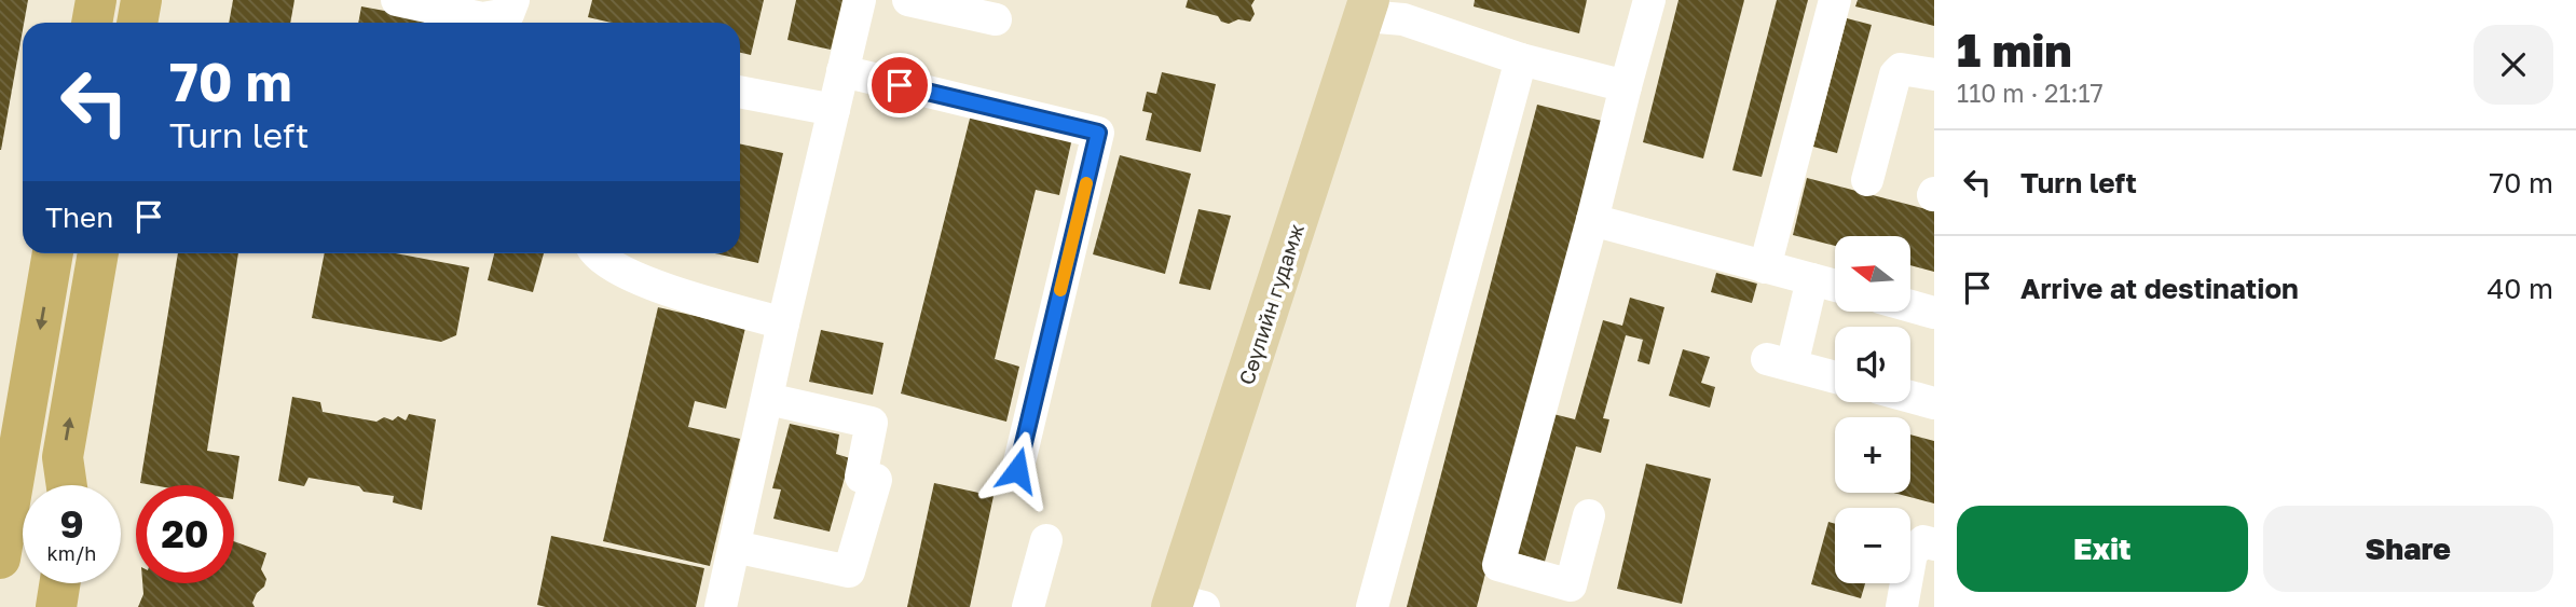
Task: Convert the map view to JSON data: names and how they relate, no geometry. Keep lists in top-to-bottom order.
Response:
{
  "streets": {
    "main road": ["Сөүлийн гудамж"]
  },
  "north": "left",
  "page": {
    "heading": ["1 min", "110 m · 21:17"],
    "turn": ["70 m", "Turn left"],
    "list": [
      {
        "name": "Turn left",
        "value": "70 m"
      },
      {
        "name": "Arrive at destination",
        "value": "40 m"
      }
    ],
    "then": "Then",
    "map_buttons": ["+", "−"],
    "speed": "9 km/h",
    "limit": "20",
    "buttons": ["Exit", "Share"]
  }
}
